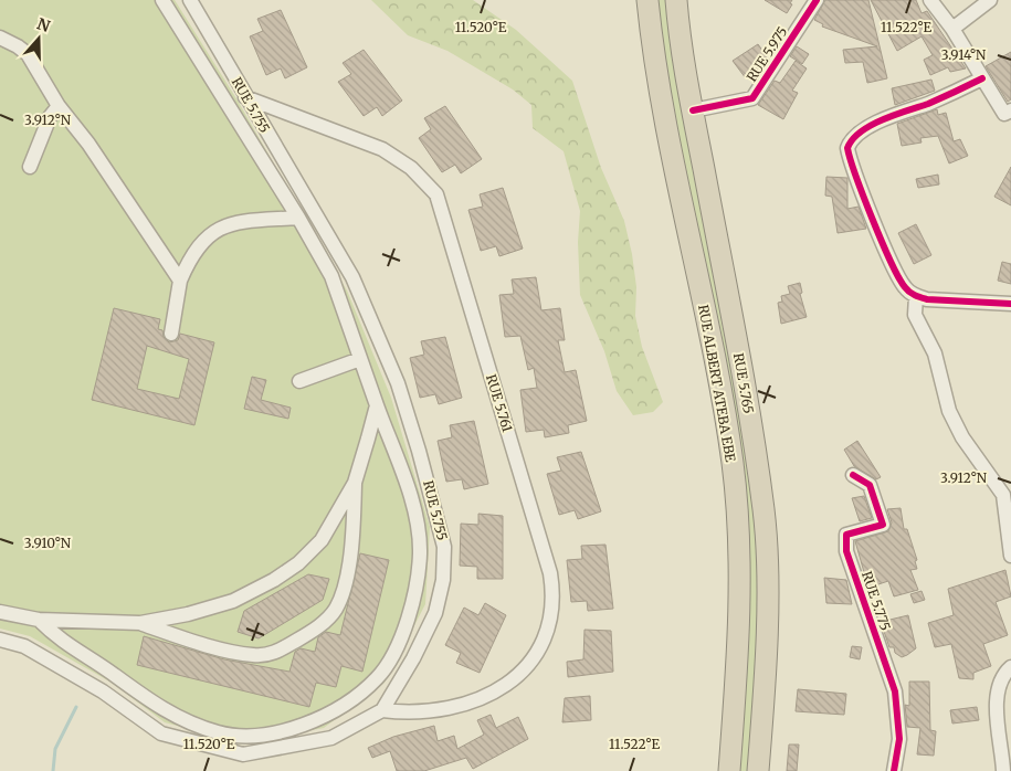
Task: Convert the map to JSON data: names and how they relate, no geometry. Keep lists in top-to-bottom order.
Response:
{
  "streets": {
    "highway": ["RUE ALBERT ATEBA EBE", "RUE 5.765"],
    "street": [
      "RUE 5.975",
      "RUE 5.755",
      "RUE 5.761",
      "RUE 5.775"
    ]
  },
  "crossings": [
    ["RUE 5.975", "RUE 5.765"],
    ["RUE 5.755", "RUE 5.761"]
  ],
  "north": "top",
  "coordinates": [
    "11.520°E",
    "11.522°E",
    "3.914°N",
    "3.912°N",
    "3.910°N"
  ]
}
